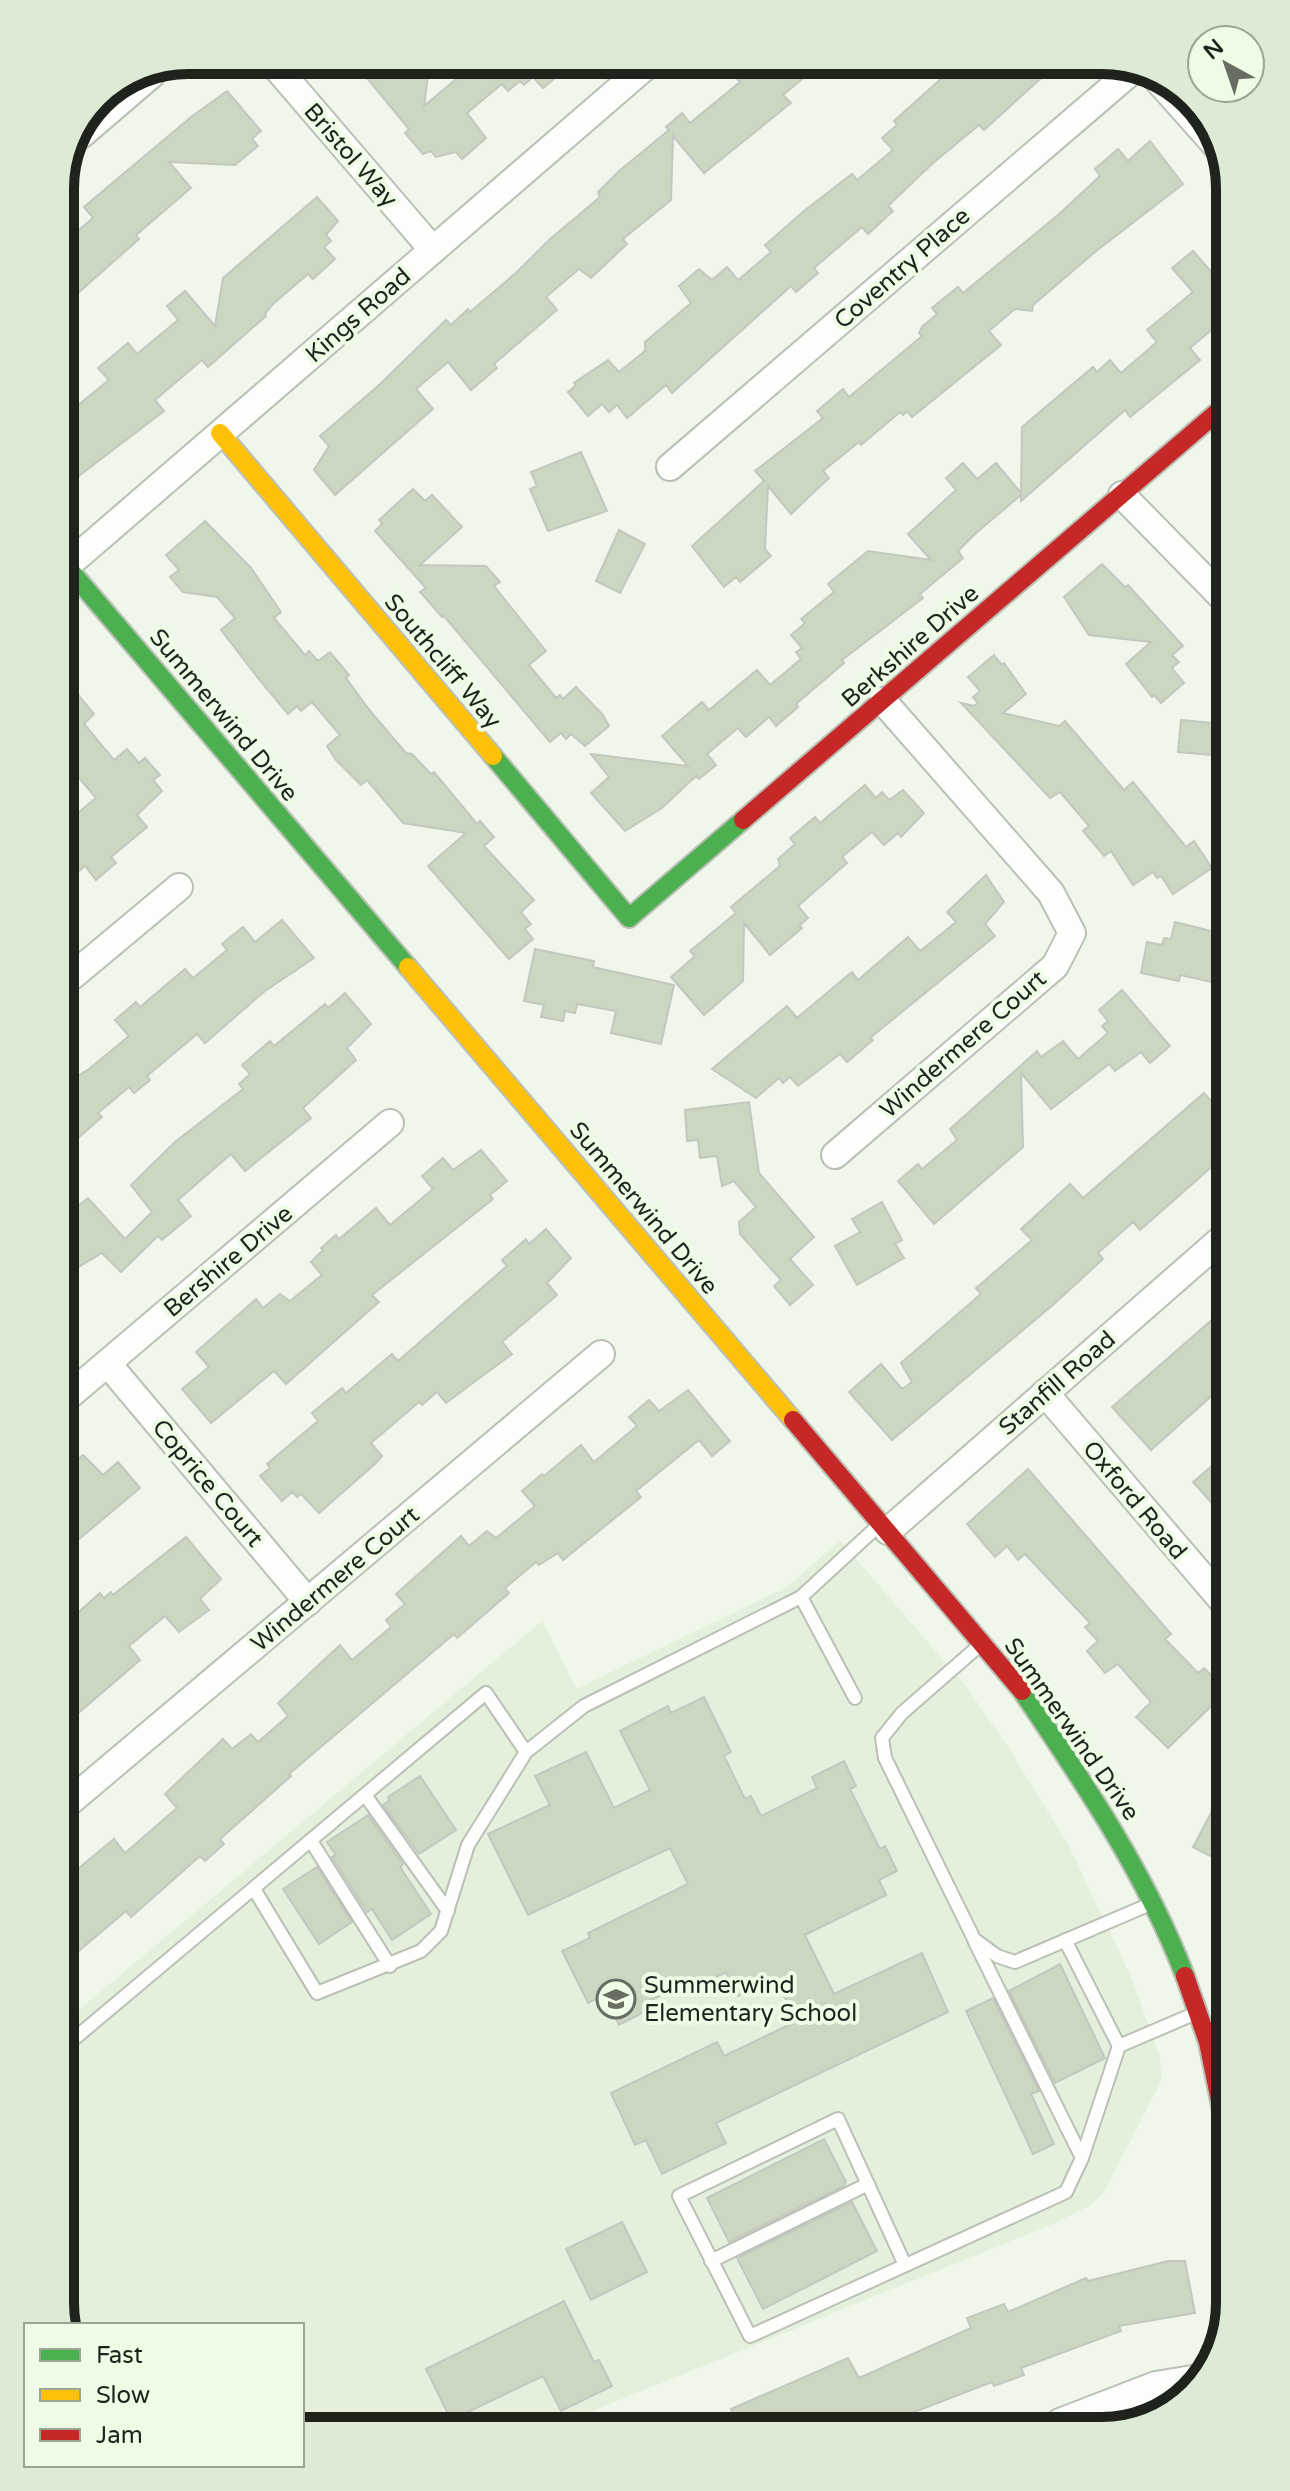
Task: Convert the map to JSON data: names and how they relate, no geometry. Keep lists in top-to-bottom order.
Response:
{
  "streets": {
    "street": [
      "Bristol Way",
      "Coventry Place",
      "Kings Road",
      "Berkshire Drive",
      "Southcliff Way",
      "Summerwind Drive",
      "Windermere Court",
      "Bershire Drive",
      "Stanfill Road",
      "Coprice Court",
      "Oxford Road"
    ]
  },
  "crossings": [
    ["Bristol Way", "Kings Road"],
    ["Kings Road", "Southcliff Way"],
    ["Berkshire Drive", "Southcliff Way"],
    ["Berkshire Drive", "Windermere Court"],
    ["Summerwind Drive", "Stanfill Road"],
    ["Windermere Court", "Coprice Court"],
    ["Bershire Drive", "Coprice Court"],
    ["Stanfill Road", "Oxford Road"]
  ],
  "places": {
    "school or university": ["Summerwind Elementary School"]
  },
  "legend": ["Fast", "Slow", "Jam"],
  "north": "top left"
}
